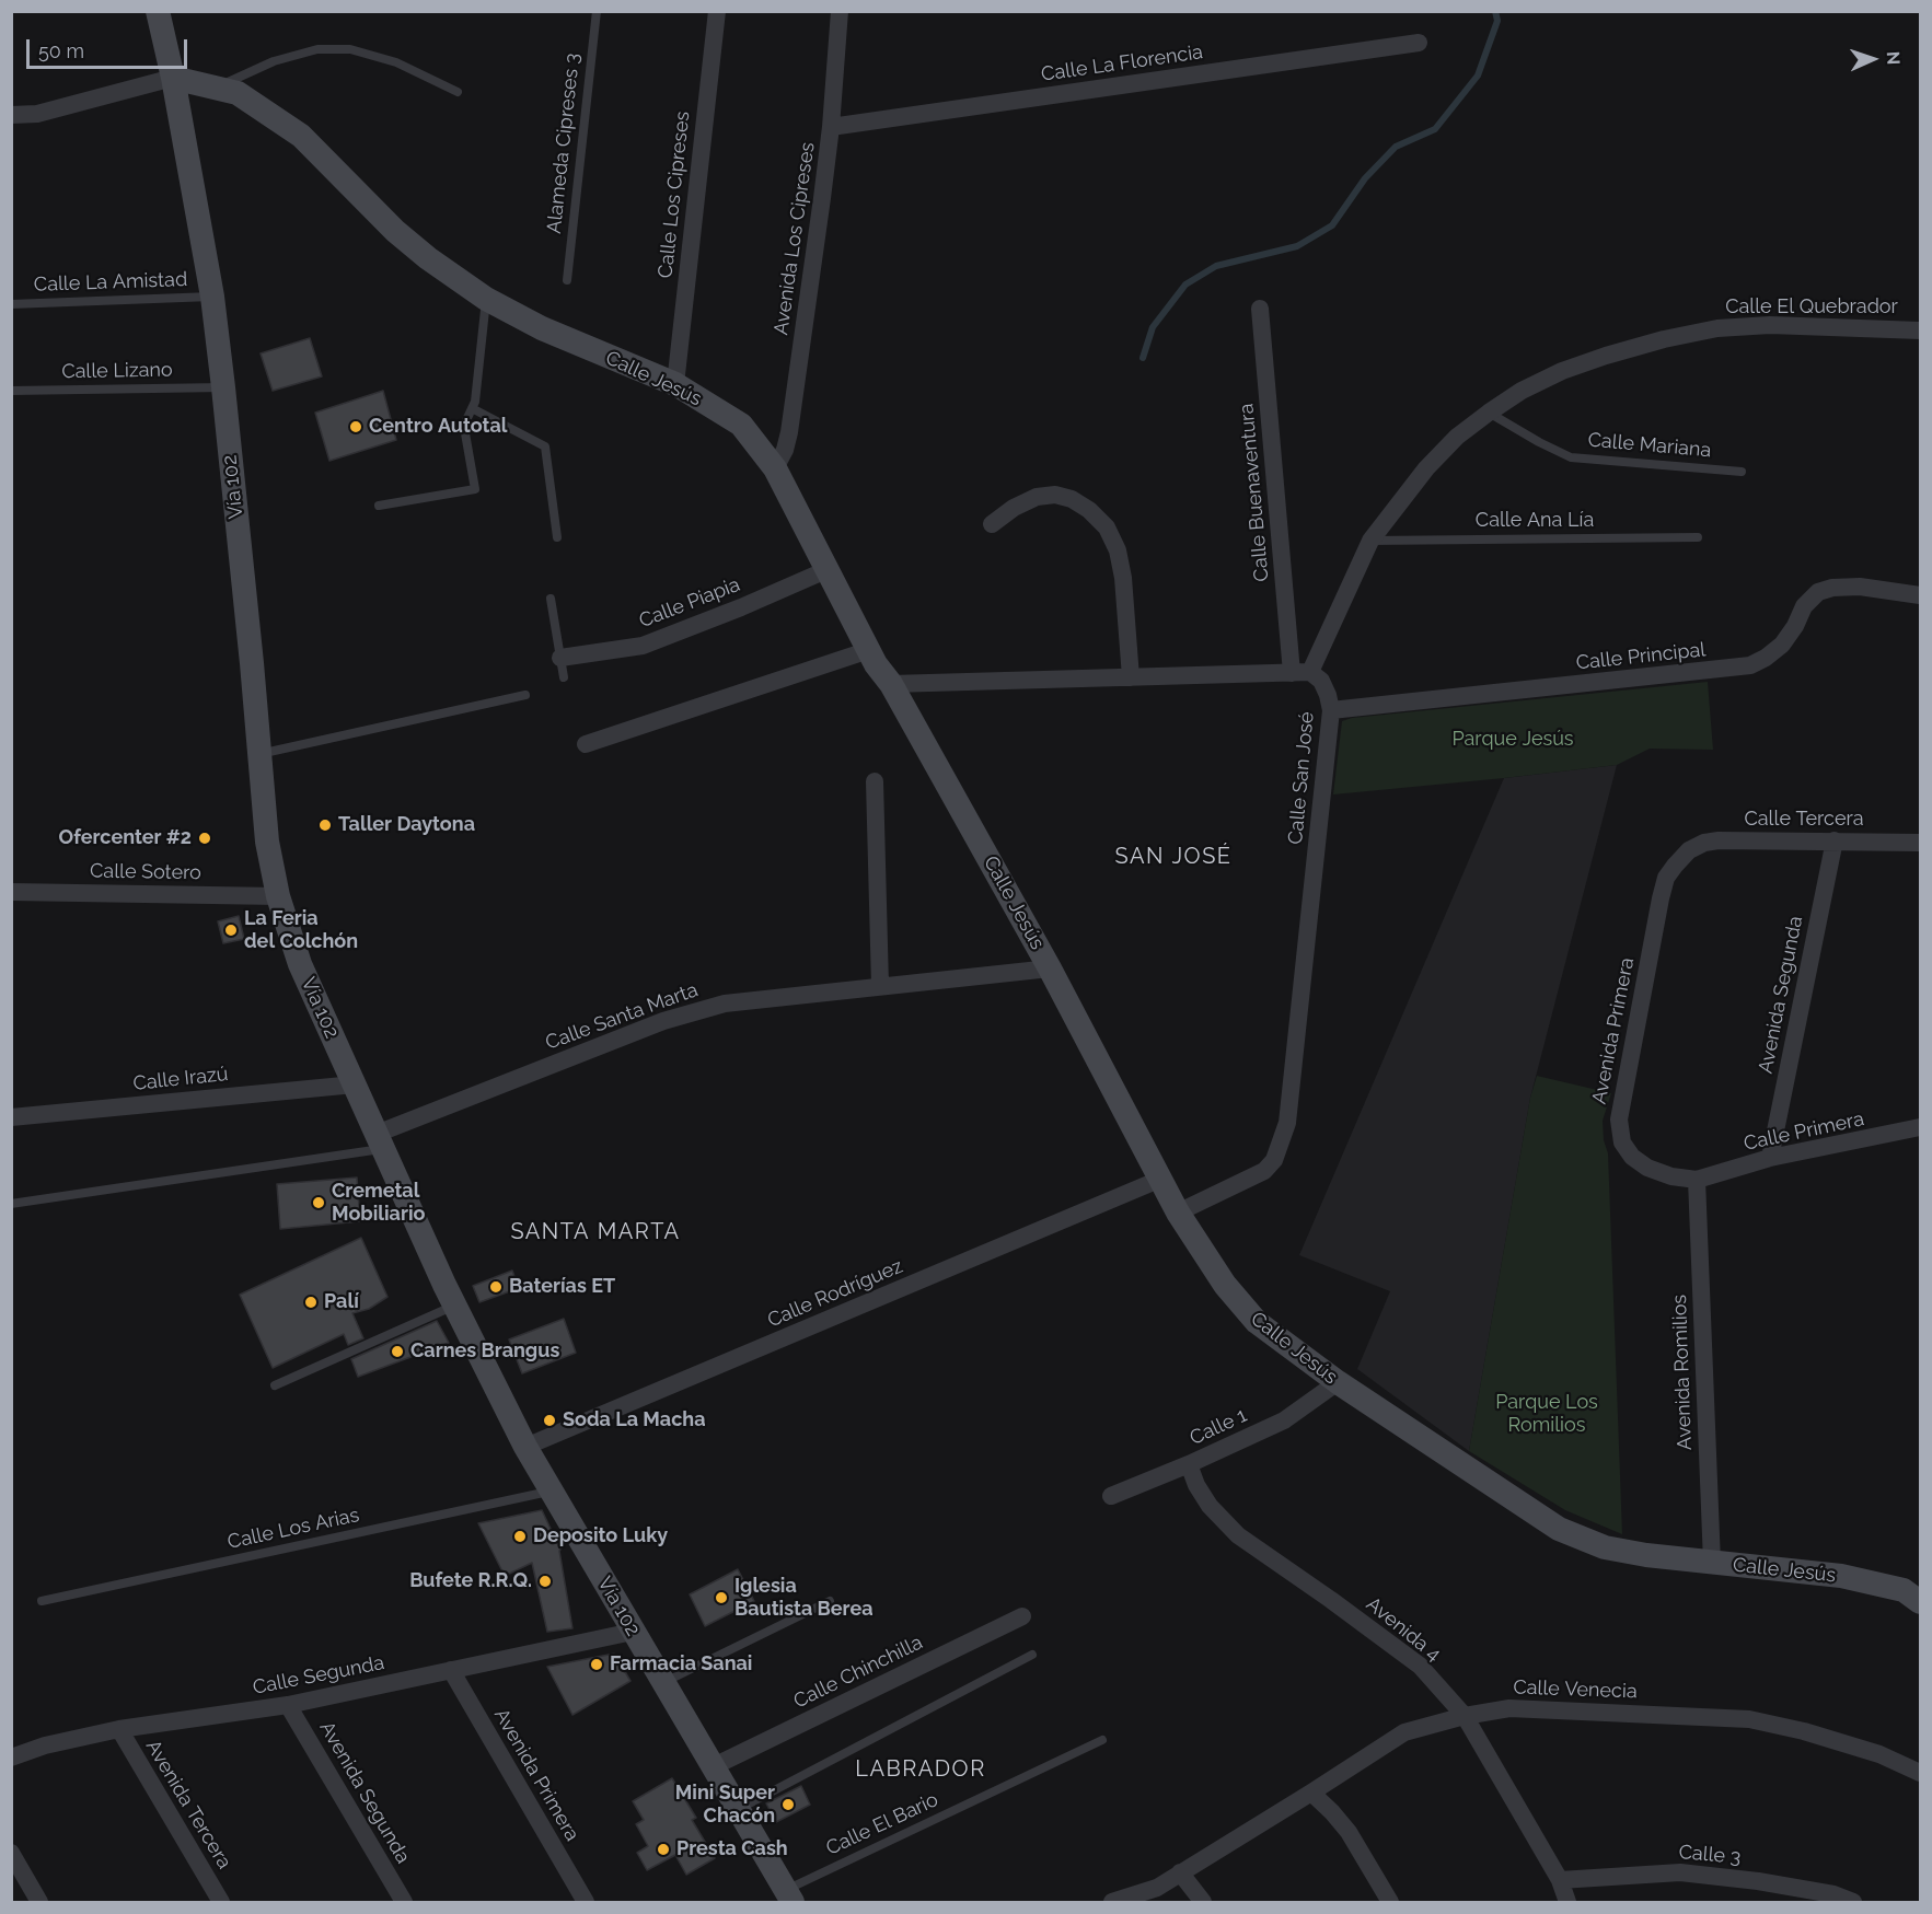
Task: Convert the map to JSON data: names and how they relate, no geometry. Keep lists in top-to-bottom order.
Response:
{
  "streets": {
    "street": [
      "Calle La Florencia",
      "Calle Los Cipreses",
      "Avenida Los Cipreses",
      "Calle El Quebrador",
      "Calle Jesús",
      "Vía 102",
      "Calle Buenaventura",
      "Calle Piapia",
      "Calle Principal",
      "Calle San José",
      "Calle Tercera",
      "Calle Sotero",
      "Avenida Segunda",
      "Calle Santa Marta",
      "Avenida Primera",
      "Calle Irazú",
      "Calle Primera",
      "Calle Rodríguez",
      "Avenida Romilios",
      "Calle 1",
      "Avenida 4",
      "Calle Chinchilla",
      "Calle Segunda",
      "Calle Venecia",
      "Avenida Tercera",
      "Calle 3"
    ],
    "lane": [
      "Alameda Cipreses 3",
      "Calle La Amistad",
      "Calle Lizano",
      "Calle Mariana",
      "Calle Ana Lía",
      "Calle Los Arias",
      "Calle El Bario"
    ]
  },
  "crossings": [
    ["Calle La Florencia", "Avenida Los Cipreses"],
    ["Calle Los Cipreses", "Calle Jesús"],
    ["Avenida Los Cipreses", "Calle Jesús"],
    ["Calle La Amistad", "Vía 102"],
    ["Calle El Quebrador", "Calle Mariana"],
    ["Calle El Quebrador", "Calle Ana Lía"],
    ["Calle El Quebrador", "Calle San José"],
    ["Calle Lizano", "Vía 102"],
    ["Calle Jesús", "Vía 102"],
    ["Calle Jesús", "Calle Piapia"],
    ["Calle Jesús", "Calle San José"],
    ["Calle Jesús", "Calle Santa Marta"],
    ["Calle Jesús", "Calle Rodríguez"],
    ["Calle Jesús", "Avenida Romilios"],
    ["Calle Jesús", "Calle 1"],
    ["Vía 102", "Calle Sotero"],
    ["Vía 102", "Calle Santa Marta"],
    ["Vía 102", "Calle Irazú"],
    ["Vía 102", "Calle Rodríguez"],
    ["Vía 102", "Calle Los Arias"],
    ["Vía 102", "Calle Chinchilla"],
    ["Vía 102", "Calle Segunda"],
    ["Vía 102", "Calle El Bario"],
    ["Calle Principal", "Calle San José"],
    ["Calle Tercera", "Avenida Segunda"],
    ["Calle Tercera", "Avenida Primera"],
    ["Avenida Segunda", "Calle Primera"],
    ["Avenida Segunda", "Calle Segunda"],
    ["Avenida Primera", "Calle Primera"],
    ["Avenida Primera", "Avenida Romilios"],
    ["Avenida Primera", "Calle Segunda"],
    ["Calle Primera", "Avenida Romilios"],
    ["Calle 1", "Avenida 4"],
    ["Avenida 4", "Calle Venecia"],
    ["Avenida 4", "Calle 3"],
    ["Calle Segunda", "Avenida Tercera"]
  ],
  "districts": ["SAN JOSÉ", "SANTA MARTA", "LABRADOR"],
  "parks": ["Parque Jesús", "Parque Los Romilios"],
  "places": [
    "Centro Autotal",
    "Taller Daytona",
    "Ofercenter #2",
    "La Feria del Colchón",
    "Cremetal Mobiliario",
    "Baterías ET",
    "Palí",
    "Carnes Brangus",
    "Soda La Macha",
    "Deposito Luky",
    "Bufete R.R.Q.",
    "Iglesia Bautista Berea",
    "Farmacia Sanai",
    "Mini Super Chacón",
    "Presta Cash"
  ],
  "scale_bar": "50 m",
  "north": "right"
}
